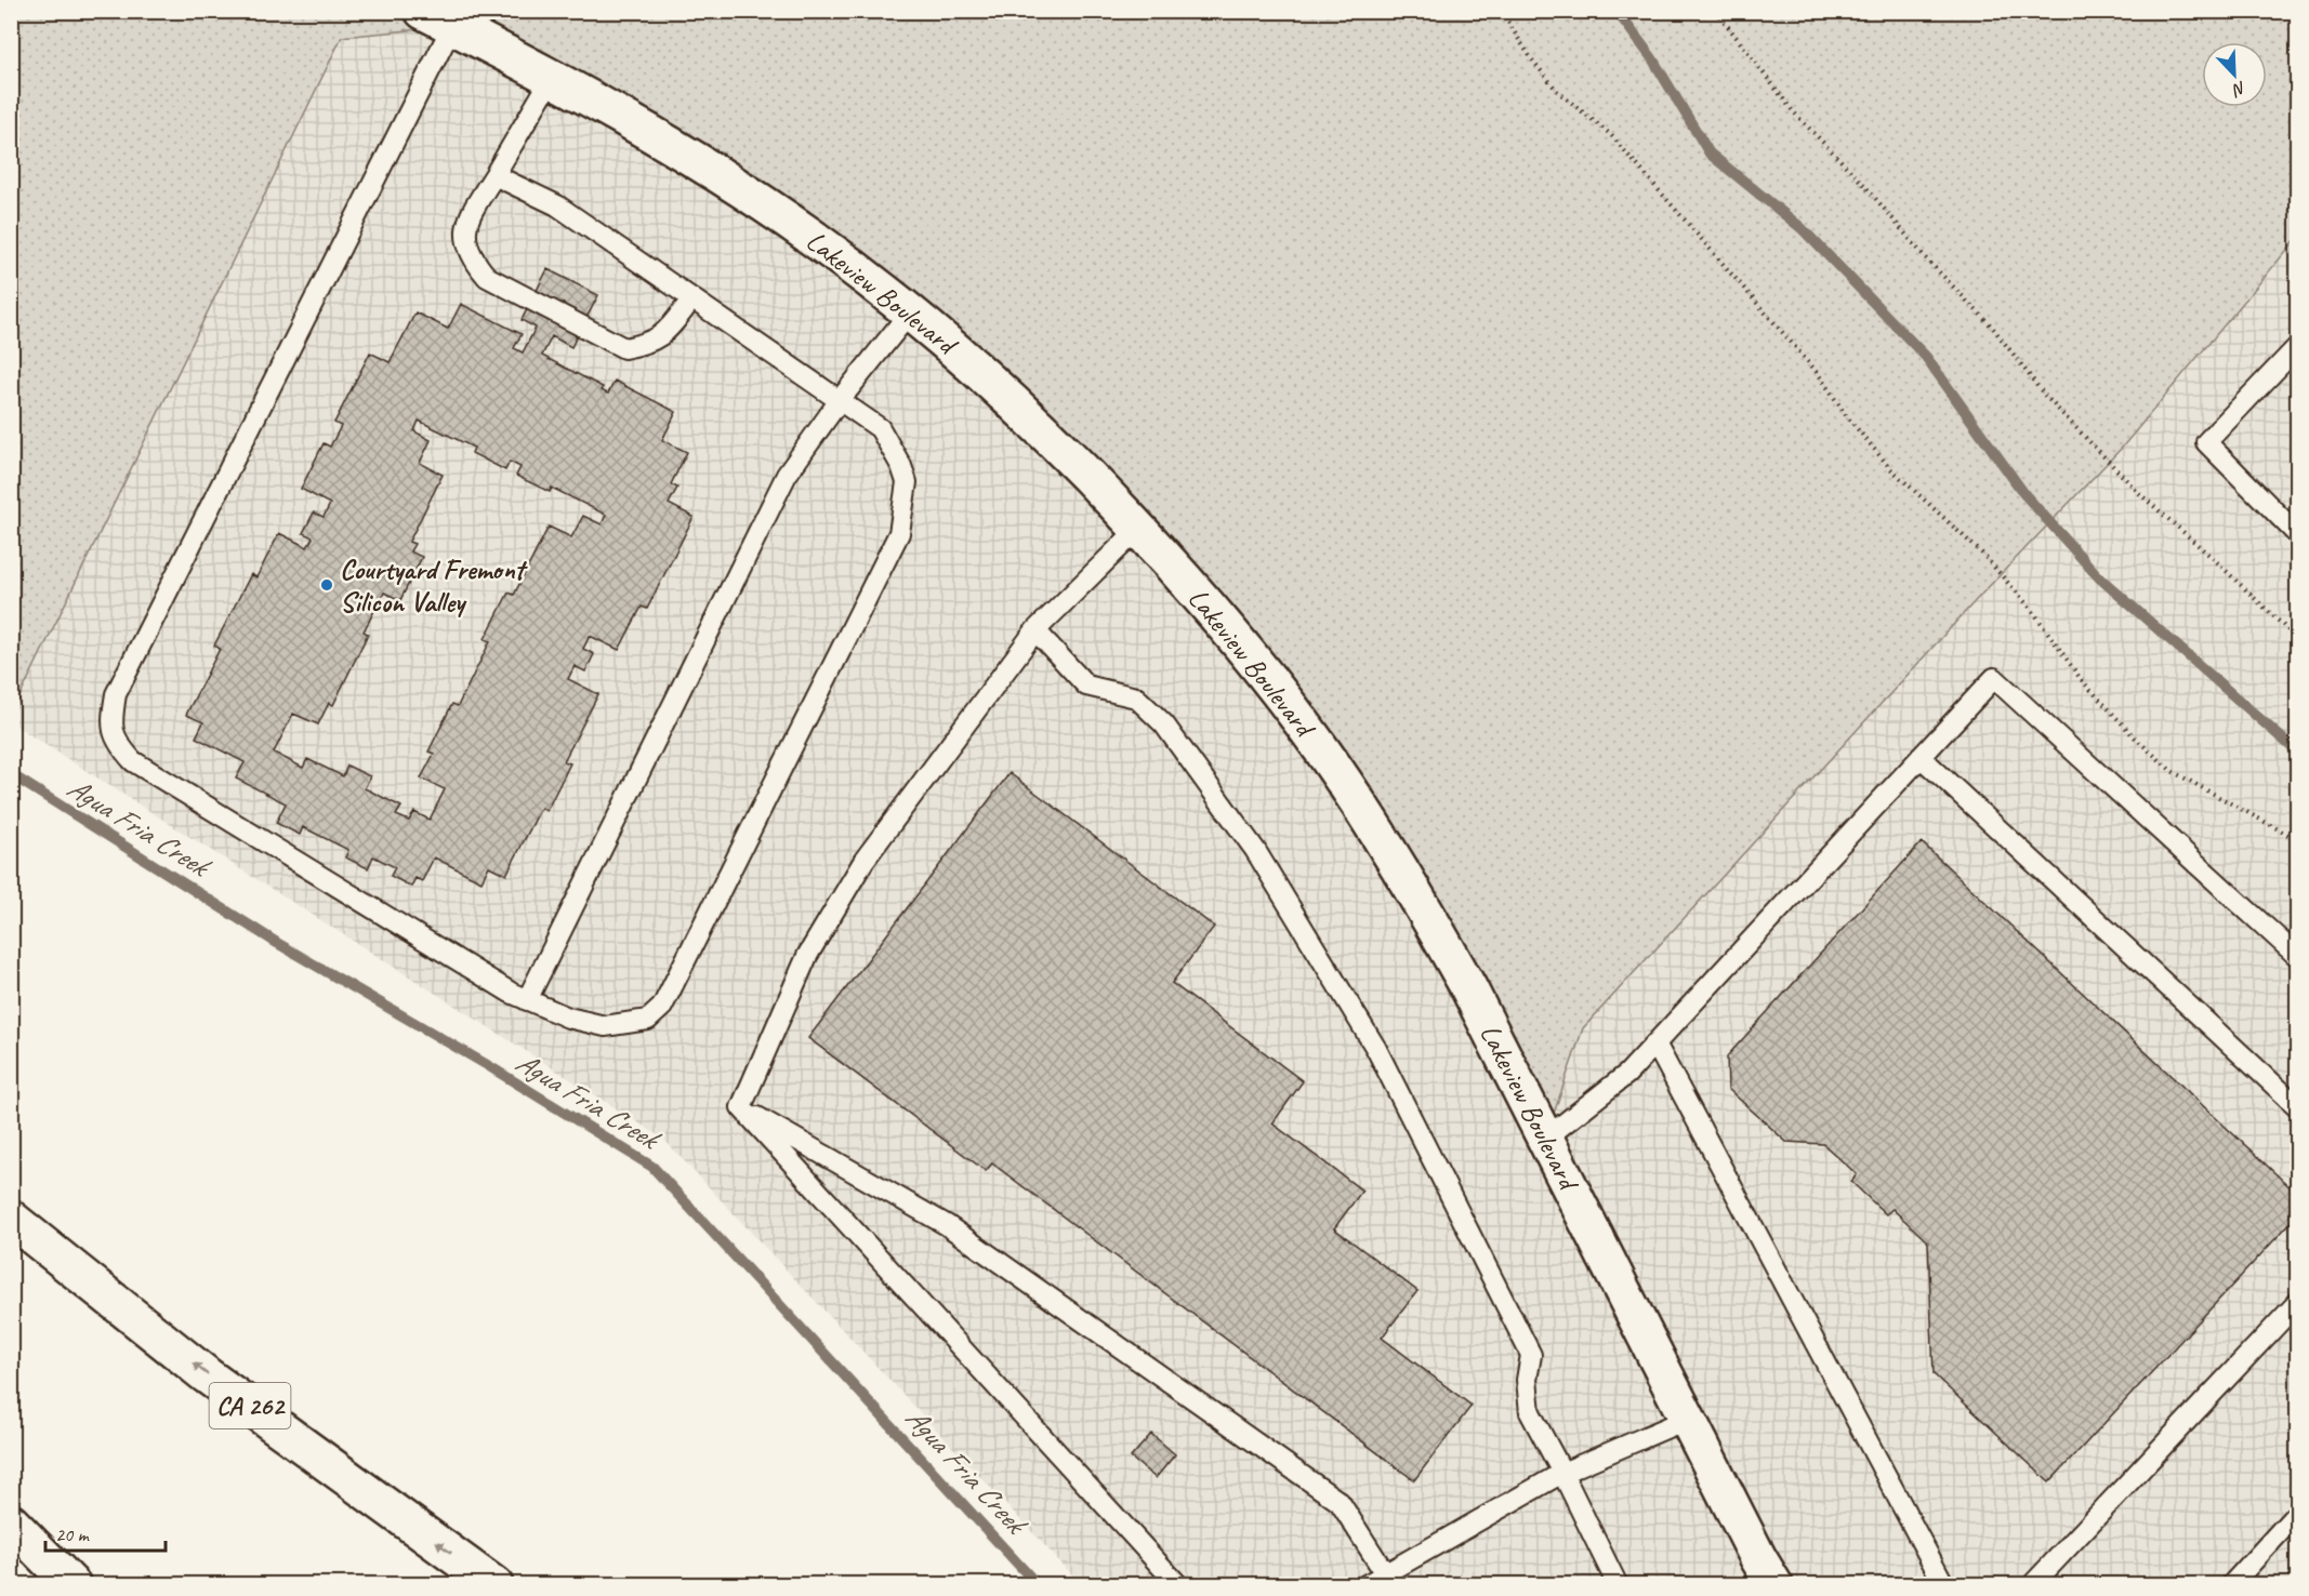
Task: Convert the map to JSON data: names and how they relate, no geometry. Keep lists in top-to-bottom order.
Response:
{
  "streets": {
    "main road": ["Lakeview Boulevard", "CA 262"]
  },
  "water": ["Agua Fria Creek"],
  "places": ["Courtyard Fremont Silicon Valley"],
  "scale_bar": "20 m",
  "north": "bottom right"
}
